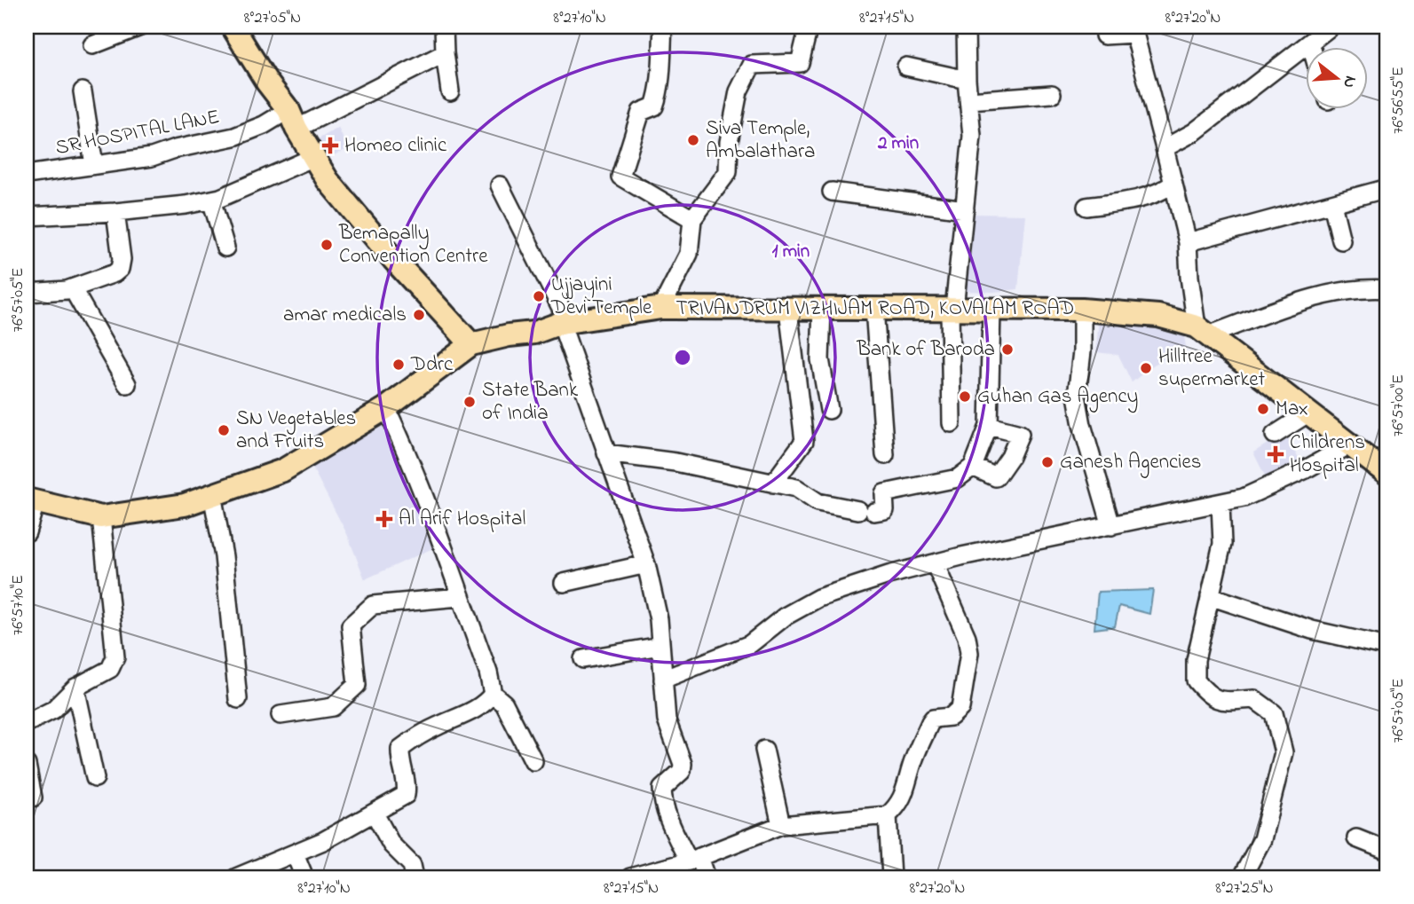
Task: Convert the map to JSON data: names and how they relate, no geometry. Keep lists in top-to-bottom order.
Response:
{
  "streets": {
    "main road": ["TRIVANDRUM VIZHIJAM ROAD, KOVALAM ROAD"],
    "street": ["SR HOSPITAL LANE"]
  },
  "places": {
    "other": [
      "Siva Temple, Ambalathara",
      "Bemapally Convention Centre",
      "Ujjayini Devi Temple",
      "amar medicals",
      "Bank of Baroda",
      "Ddrc",
      "Hilltree supermarket",
      "Guhan Gas Agency",
      "State Bank of India",
      "Max",
      "SN Vegetables and Fruits",
      "Ganesh Agencies"
    ],
    "health": ["Homeo clinic", "Childrens Hospital", "Al Arif Hospital"]
  },
  "north": "right",
  "coordinates": [
    "8°27'05\"N",
    "8°27'10\"N",
    "8°27'15\"N",
    "8°27'20\"N",
    "76°56'55\"E",
    "76°57'05\"E",
    "76°57'00\"E",
    "76°57'10\"E",
    "8°27'25\"N"
  ],
  "rings": ["2 min", "1 min"]
}
